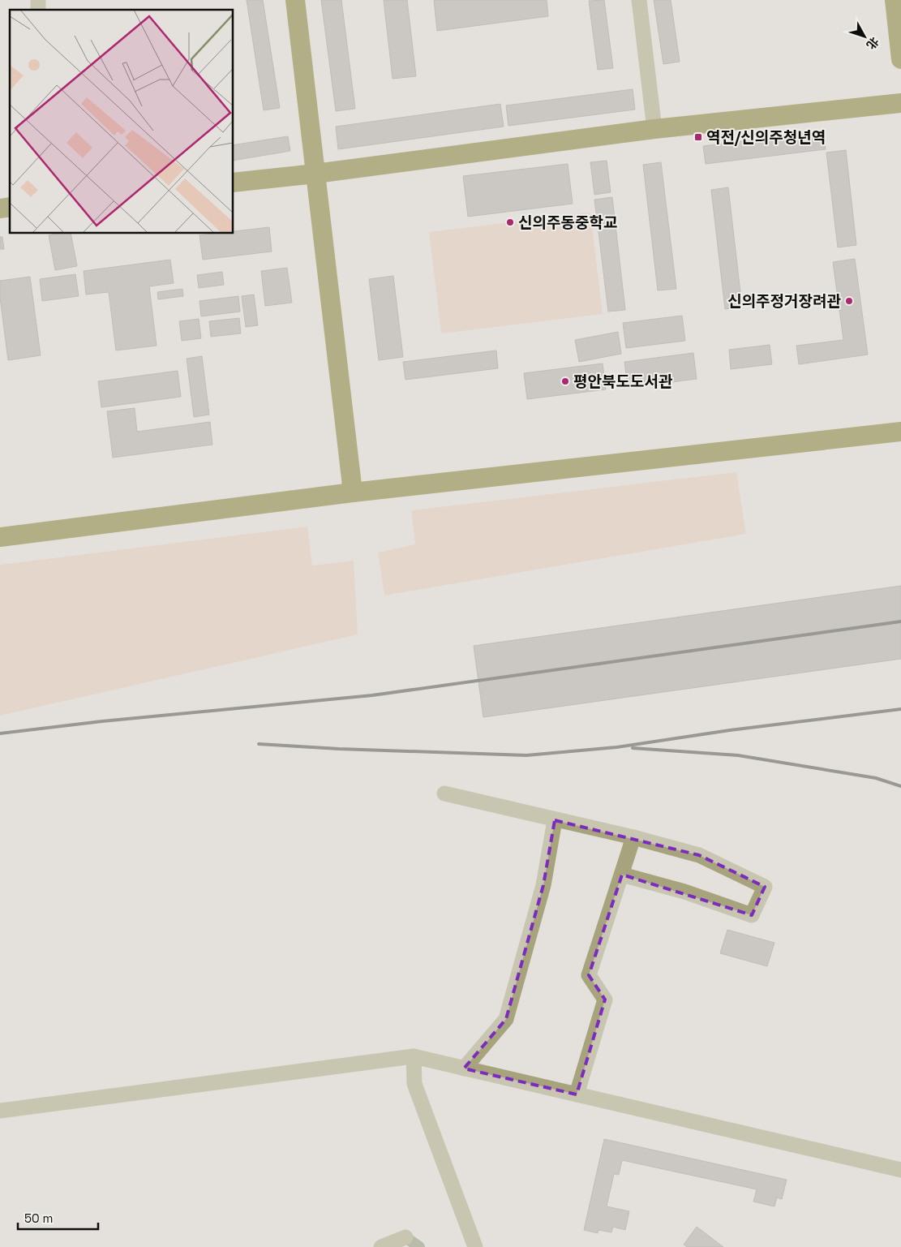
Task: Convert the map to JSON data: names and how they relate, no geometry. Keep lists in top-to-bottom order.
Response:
{
  "places": {
    "transit": ["역전/신의주청년역"],
    "other": ["신의주동중학교", "신의주정거장려관", "평안북도도서관"]
  },
  "scale_bar": "50 m",
  "north": "bottom right"
}
